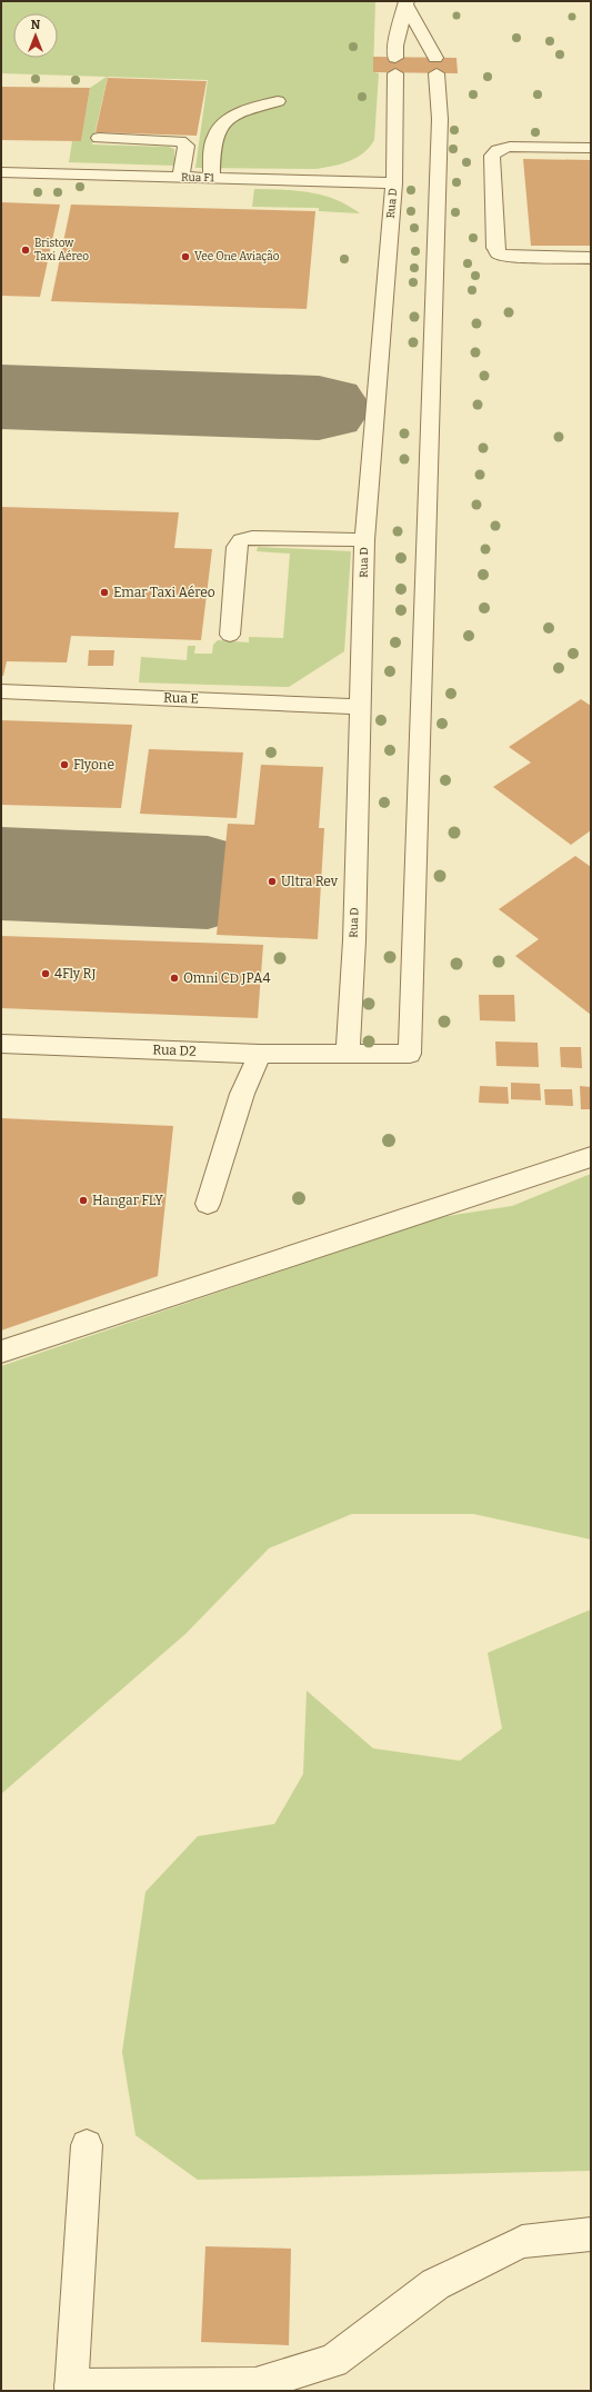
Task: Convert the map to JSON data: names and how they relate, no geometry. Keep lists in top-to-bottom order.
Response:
{
  "streets": {
    "street": [
      "Rua F1",
      "Rua D",
      "Rua E",
      "Rua D2"
    ]
  },
  "crossings": [
    ["Rua F1", "Rua D"],
    ["Rua D", "Rua E"],
    ["Rua D", "Rua D2"]
  ],
  "places": [
    "Bristow Taxi Aéreo",
    "Vee One Aviação",
    "Emar Taxi Aéreo",
    "Flyone",
    "Ultra Rev",
    "4Fly RJ",
    "Omni CD JPA4",
    "Hangar FLY"
  ],
  "north": "top"
}
